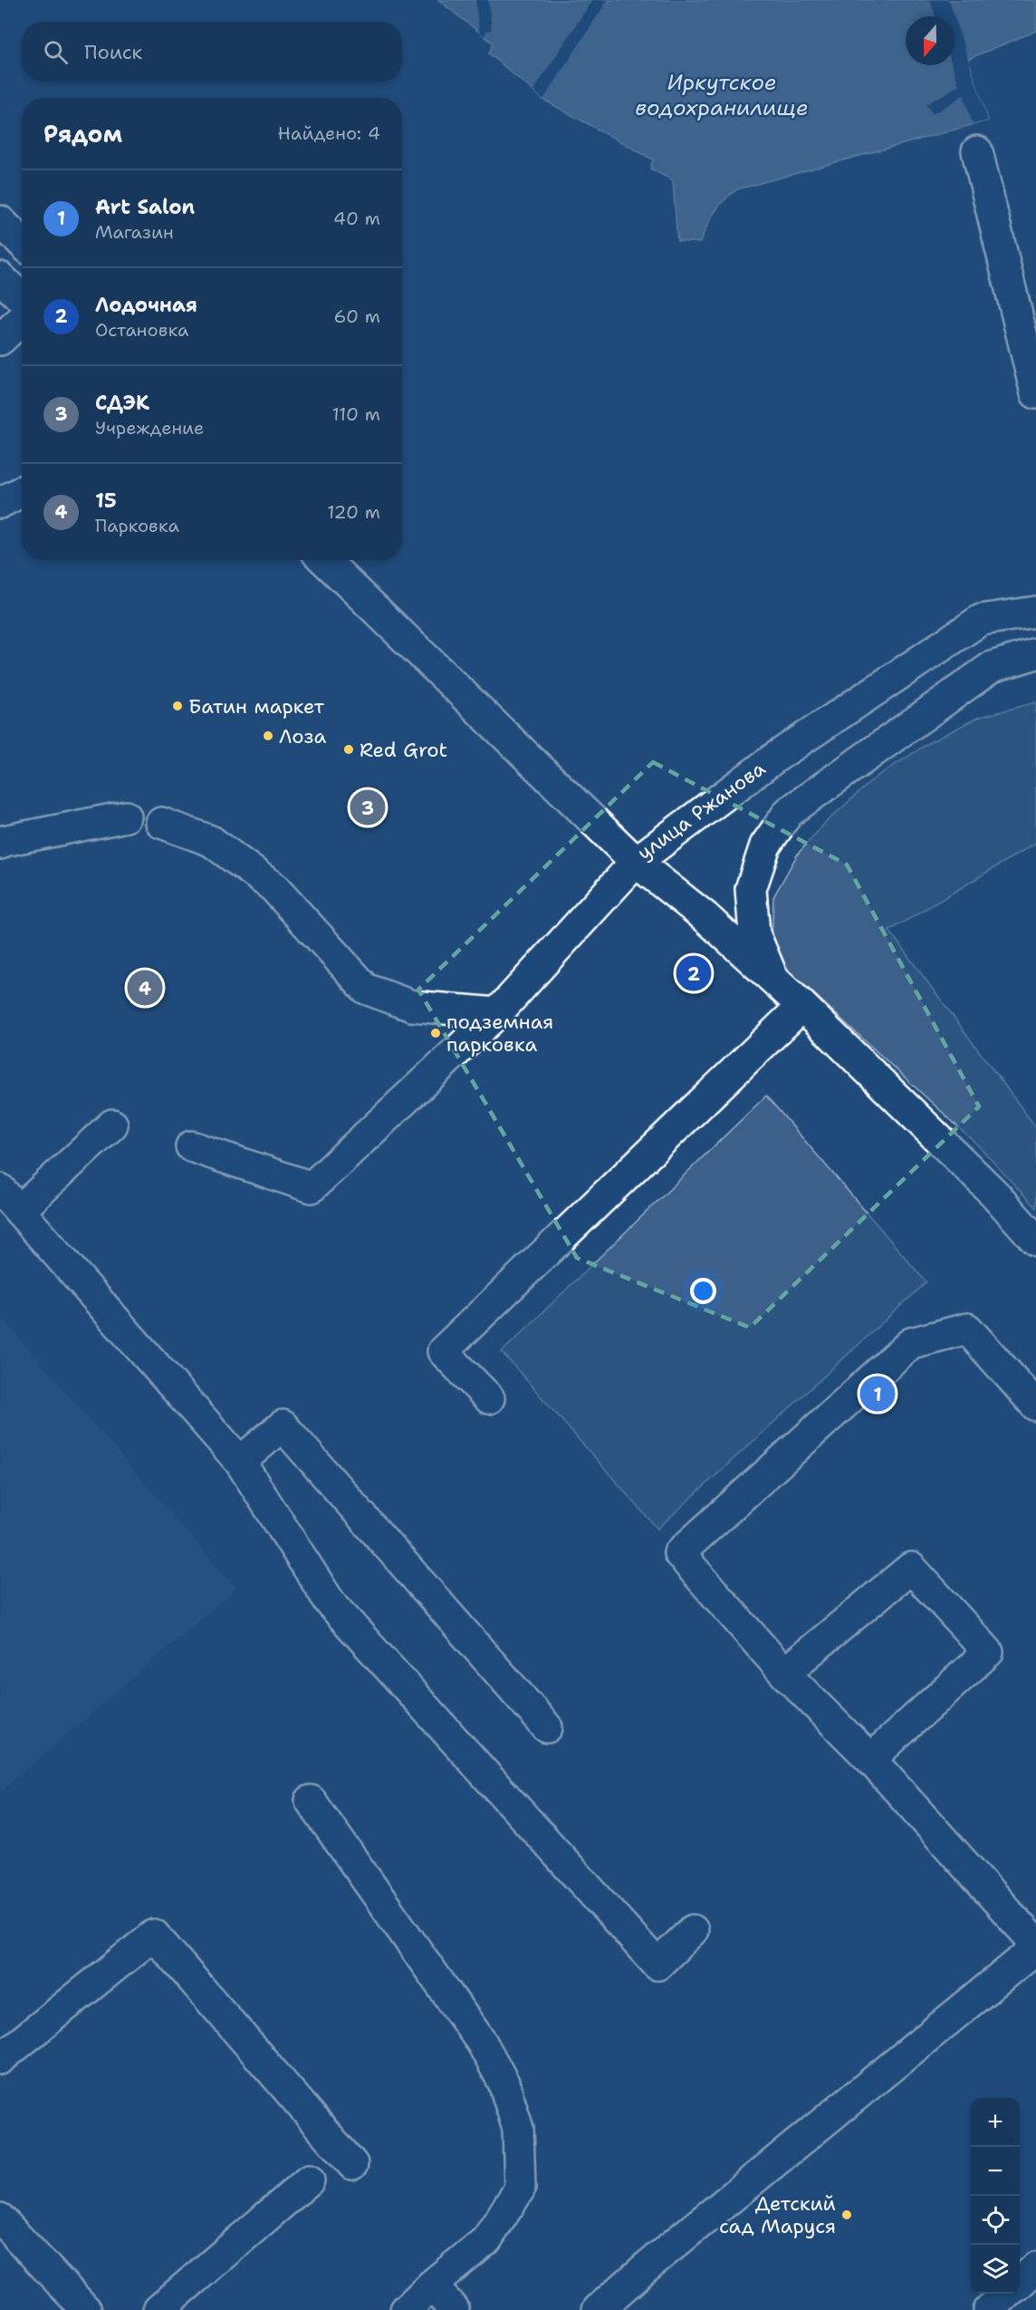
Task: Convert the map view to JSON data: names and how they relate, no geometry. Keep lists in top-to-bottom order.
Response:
{
  "streets": {
    "street": ["улица Ржанова"]
  },
  "water": ["Иркутское водохранилище"],
  "places": [
    "Батин маркет",
    "Лоза",
    "Red Grot",
    "подземная парковка",
    "Детский сад Маруся"
  ],
  "north": "bottom",
  "page": {
    "search": "Поиск",
    "heading": ["Рядом", "Найдено: 4"],
    "list": [
      {
        "mark": "1",
        "name": "Art Salon",
        "note": "Магазин",
        "value": "40 m"
      },
      {
        "mark": "2",
        "name": "Лодочная",
        "note": "Остановка",
        "value": "60 m"
      },
      {
        "mark": "3",
        "name": "СДЭК",
        "note": "Учреждение",
        "value": "110 m"
      },
      {
        "mark": "4",
        "name": "15",
        "note": "Парковка",
        "value": "120 m"
      }
    ],
    "pins": [
      "3",
      "2",
      "4",
      "1"
    ],
    "map_buttons": ["+", "−"]
  }
}
